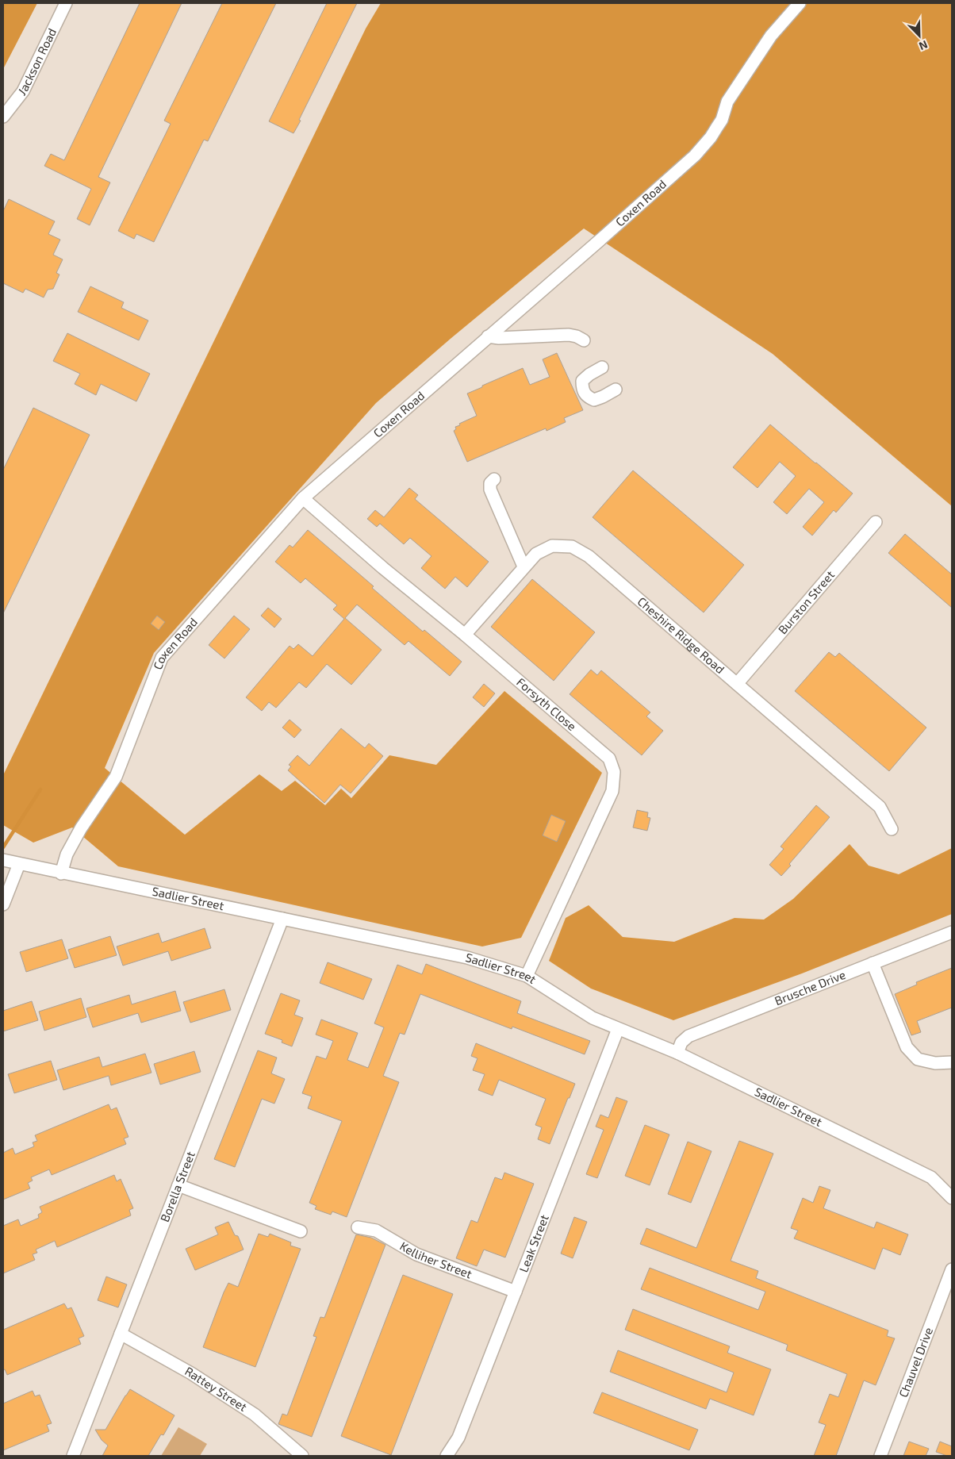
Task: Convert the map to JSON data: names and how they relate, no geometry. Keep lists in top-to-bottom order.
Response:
{
  "streets": {
    "lane": [
      "Jackson Road",
      "Coxen Road",
      "Burston Street",
      "Cheshire Ridge Road",
      "Forsyth Close",
      "Sadlier Street",
      "Brusche Drive",
      "Borella Street",
      "Leak Street",
      "Kelliher Street",
      "Chauvel Drive",
      "Rattey Street"
    ]
  },
  "crossings": [
    ["Coxen Road", "Forsyth Close"],
    ["Coxen Road", "Sadlier Street"],
    ["Burston Street", "Cheshire Ridge Road"],
    ["Cheshire Ridge Road", "Forsyth Close"],
    ["Forsyth Close", "Sadlier Street"],
    ["Sadlier Street", "Brusche Drive"],
    ["Sadlier Street", "Borella Street"],
    ["Sadlier Street", "Leak Street"],
    ["Borella Street", "Rattey Street"],
    ["Leak Street", "Kelliher Street"]
  ],
  "north": "bottom right"
}
